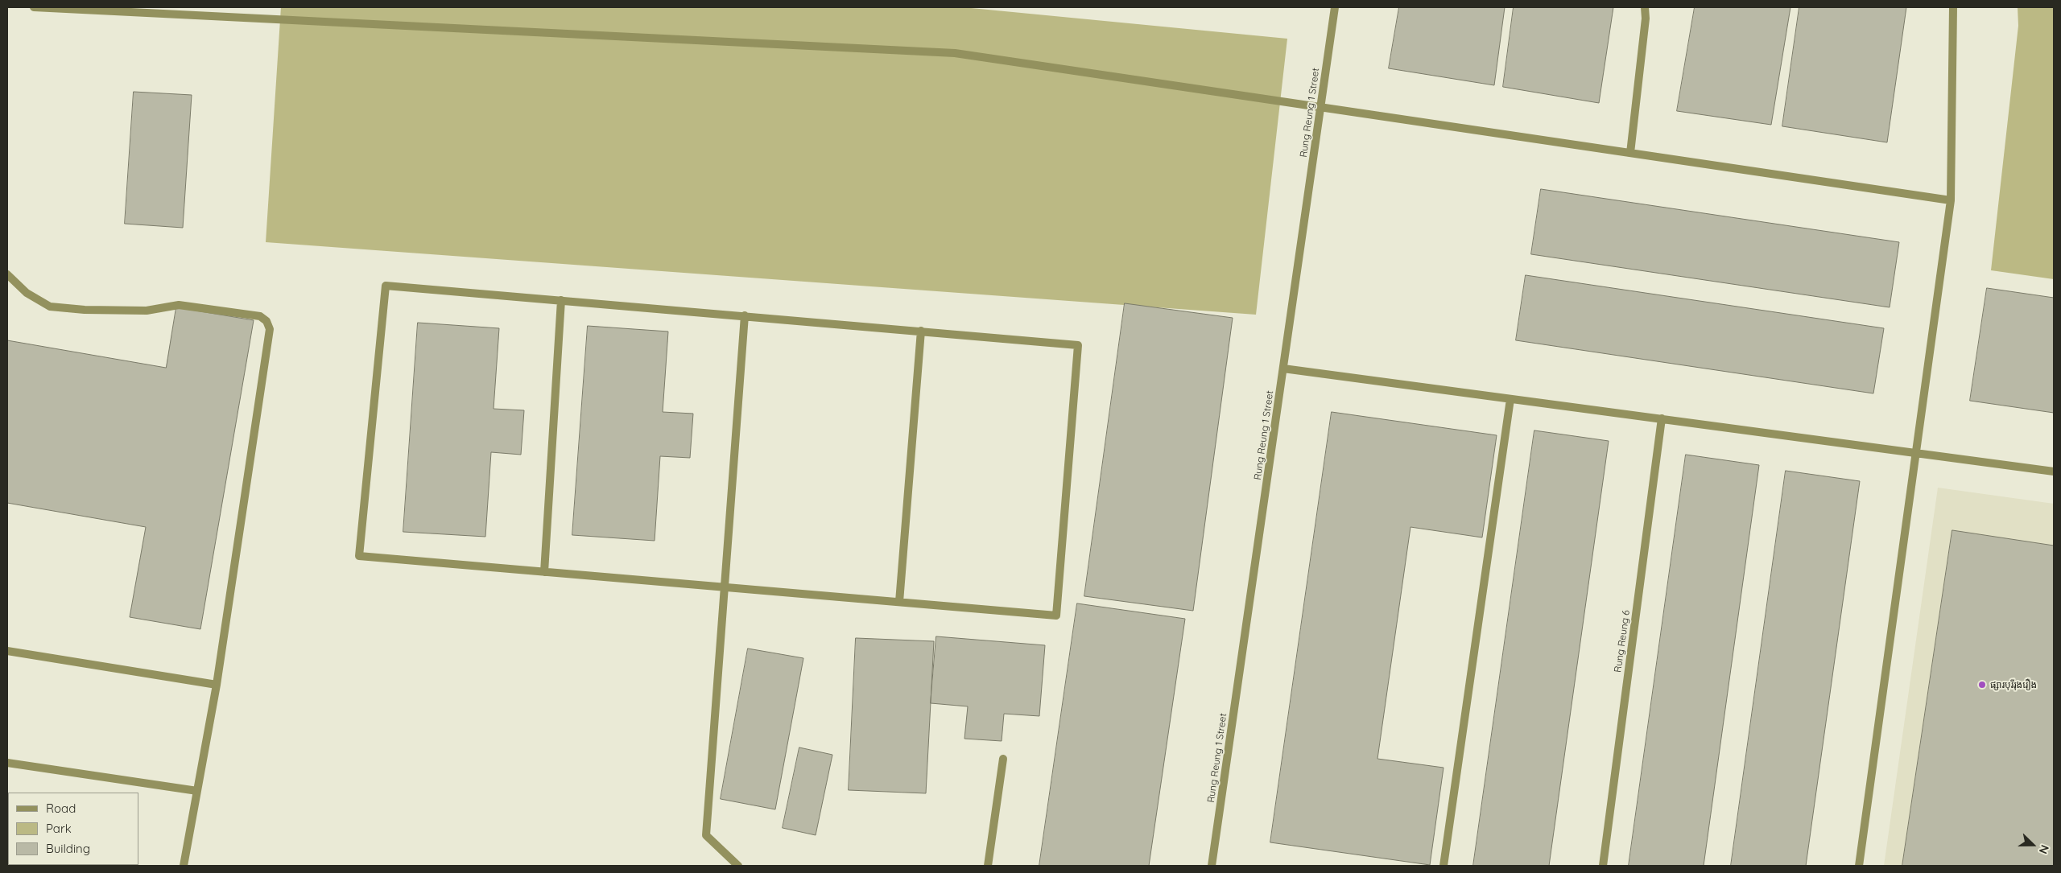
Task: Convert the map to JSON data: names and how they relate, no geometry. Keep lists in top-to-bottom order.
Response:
{
  "streets": {
    "street": ["Rung Reung 1 Street", "Rung Reung 6"]
  },
  "places": ["ផ្សារបុរីរុងរឿង"],
  "legend": ["Road", "Park", "Building"],
  "north": "right"
}
